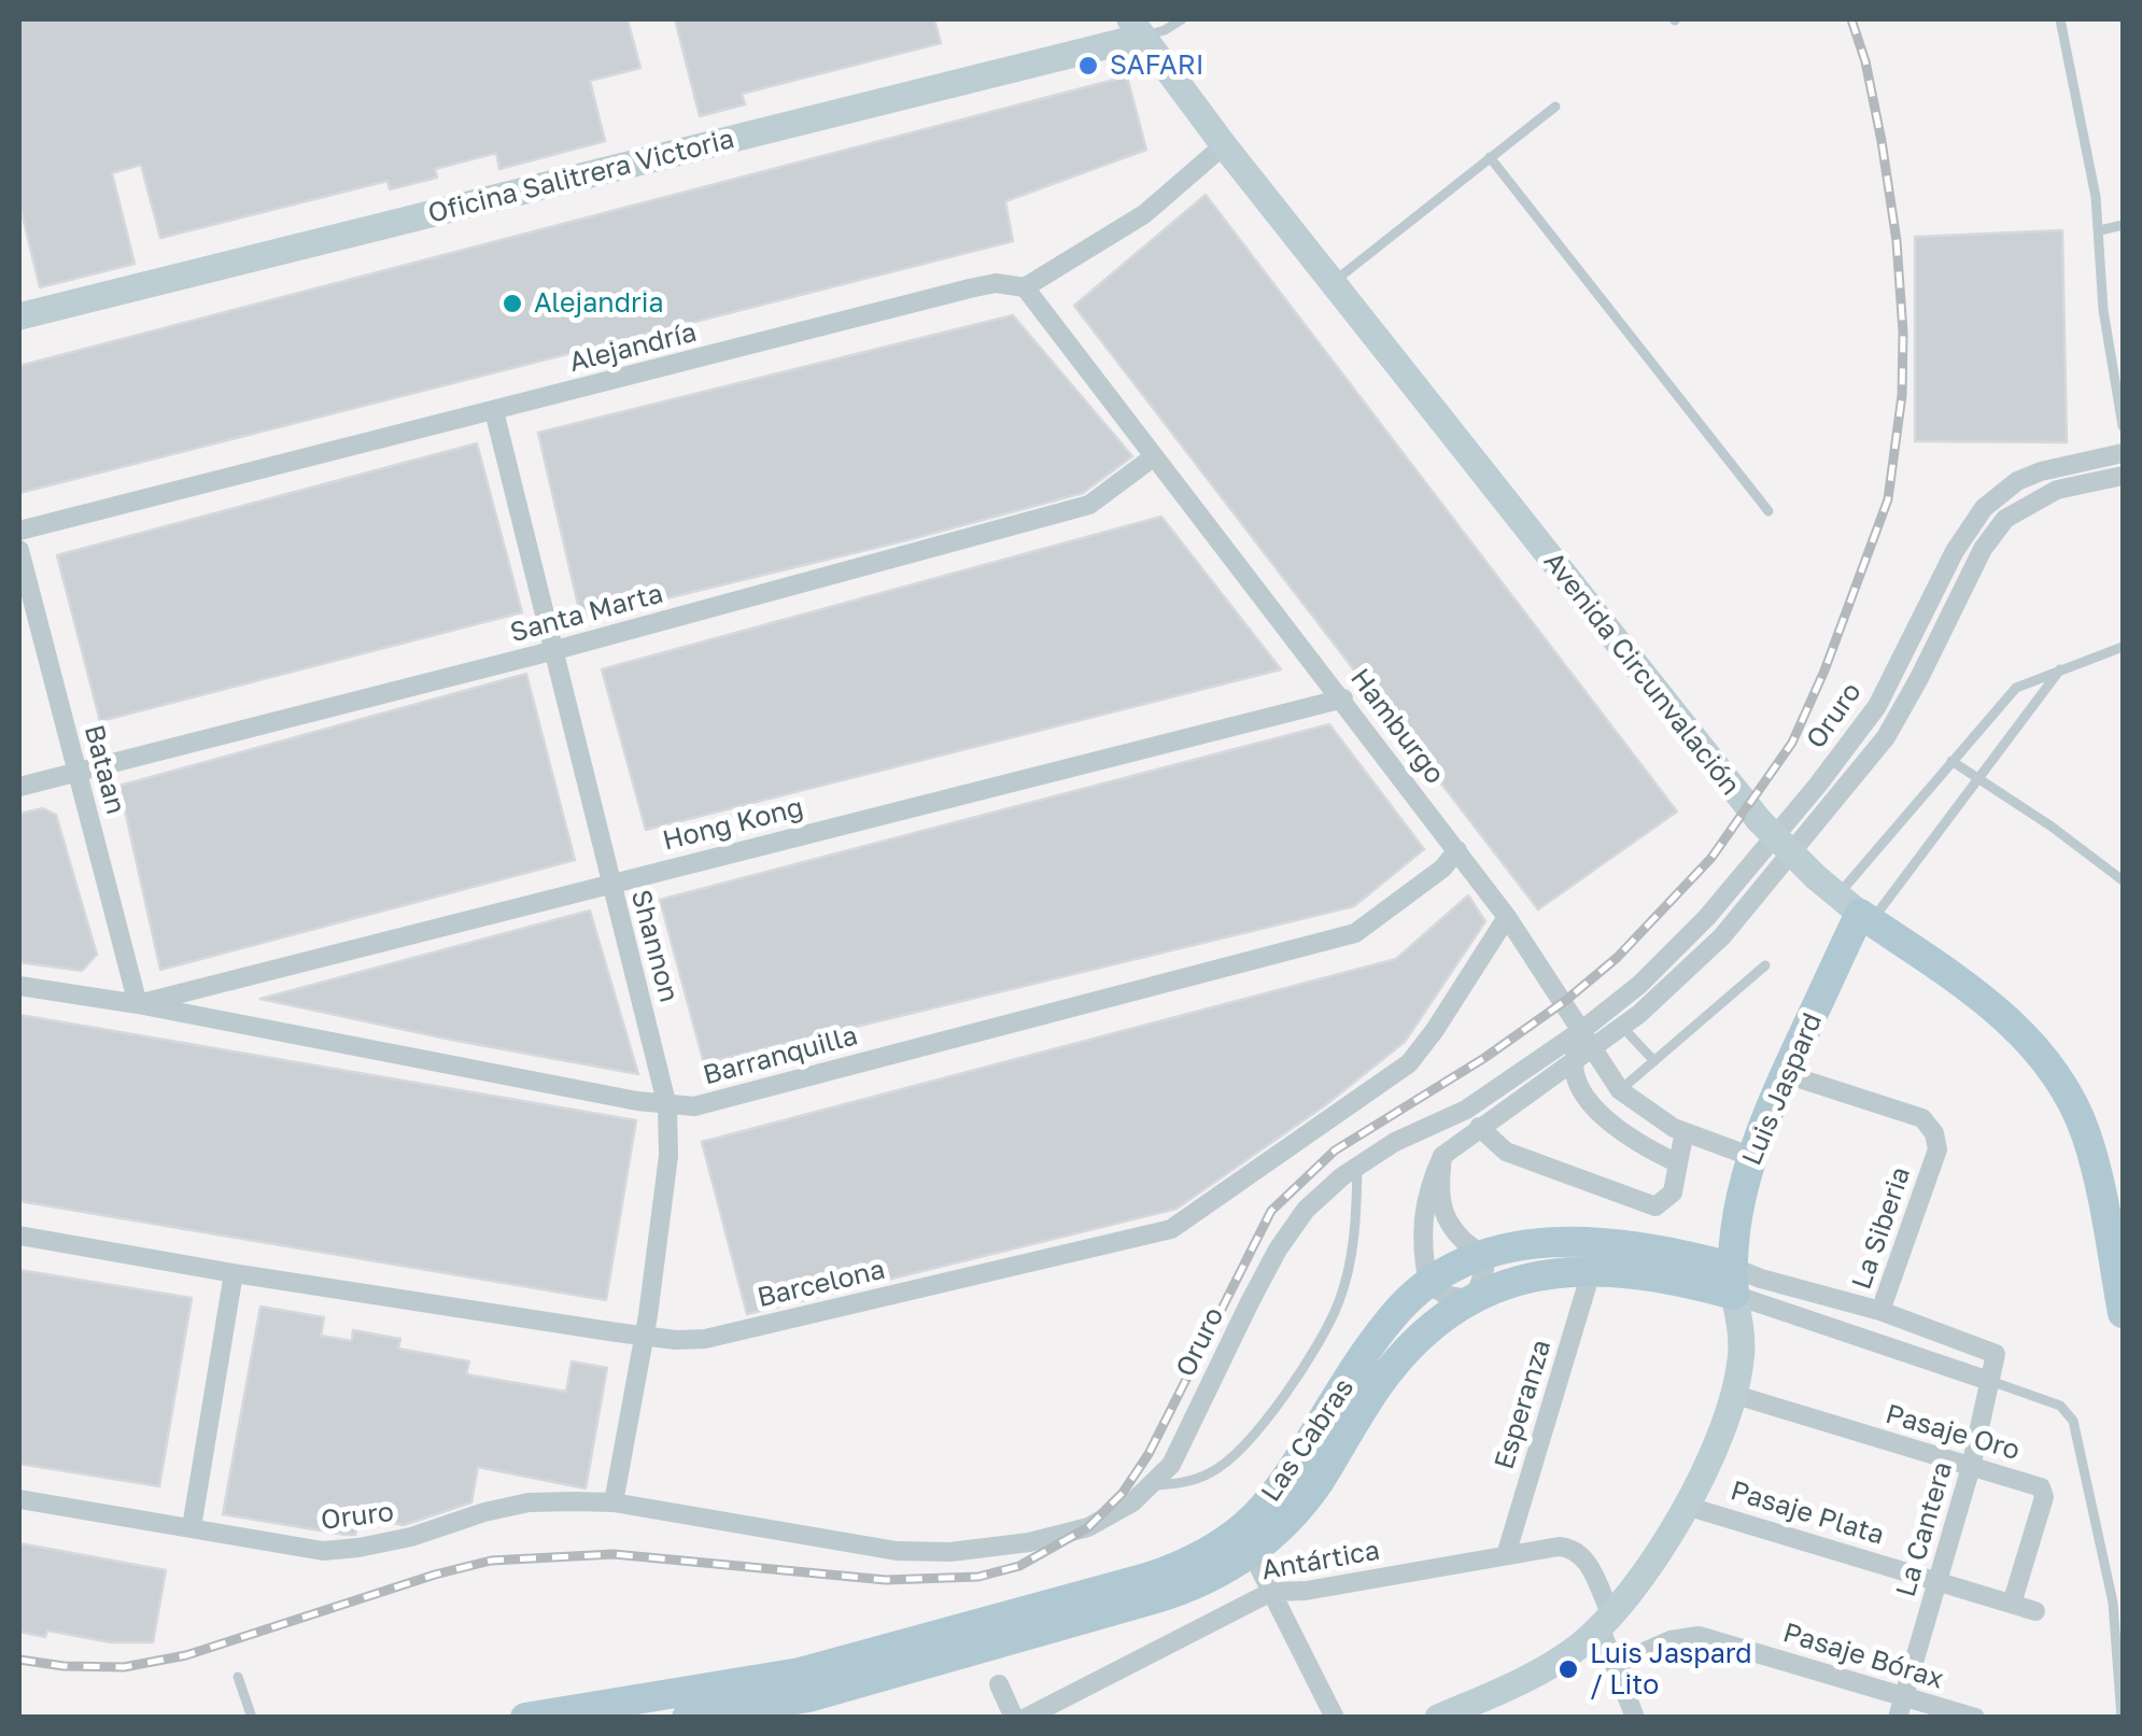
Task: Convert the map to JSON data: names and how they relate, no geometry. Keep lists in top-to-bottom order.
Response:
{
  "streets": {
    "main road": ["Avenida Circunvalación", "Luis Jaspard", "Las Cabras"],
    "street": [
      "Oficina Salitrera Victoria",
      "Alejandría",
      "Santa Marta",
      "Oruro",
      "Hamburgo",
      "Bataan",
      "Hong Kong",
      "Shannon",
      "Barranquilla",
      "La Siberia",
      "Barcelona",
      "Esperanza",
      "Pasaje Oro",
      "Pasaje Plata",
      "La Cantera",
      "Antártica",
      "Pasaje Bórax"
    ]
  },
  "crossings": [
    ["Oficina Salitrera Victoria", "Avenida Circunvalación"],
    ["Alejandría", "Hamburgo"],
    ["Alejandría", "Shannon"],
    ["Santa Marta", "Hamburgo"],
    ["Santa Marta", "Bataan"],
    ["Santa Marta", "Shannon"],
    ["Avenida Circunvalación", "Luis Jaspard"],
    ["Oruro", "Hamburgo"],
    ["Oruro", "Shannon"],
    ["Hamburgo", "Hong Kong"],
    ["Hamburgo", "Barranquilla"],
    ["Hamburgo", "Luis Jaspard"],
    ["Hamburgo", "Barcelona"],
    ["Bataan", "Hong Kong"],
    ["Bataan", "Barranquilla"],
    ["Hong Kong", "Shannon"],
    ["Hong Kong", "Barranquilla"],
    ["Shannon", "Barranquilla"],
    ["Shannon", "Barcelona"],
    ["Luis Jaspard", "La Siberia"],
    ["Luis Jaspard", "Pasaje Oro"],
    ["Luis Jaspard", "Las Cabras"],
    ["Luis Jaspard", "Pasaje Plata"],
    ["Luis Jaspard", "Antártica"],
    ["La Siberia", "Las Cabras"],
    ["Esperanza", "Las Cabras"],
    ["Esperanza", "Antártica"],
    ["Pasaje Oro", "Pasaje Plata"],
    ["Pasaje Oro", "La Cantera"],
    ["Las Cabras", "La Cantera"],
    ["Pasaje Plata", "La Cantera"],
    ["La Cantera", "Pasaje Bórax"]
  ],
  "places": ["SAFARI", "Alejandria", "Luis Jaspard / Lito"]
}
